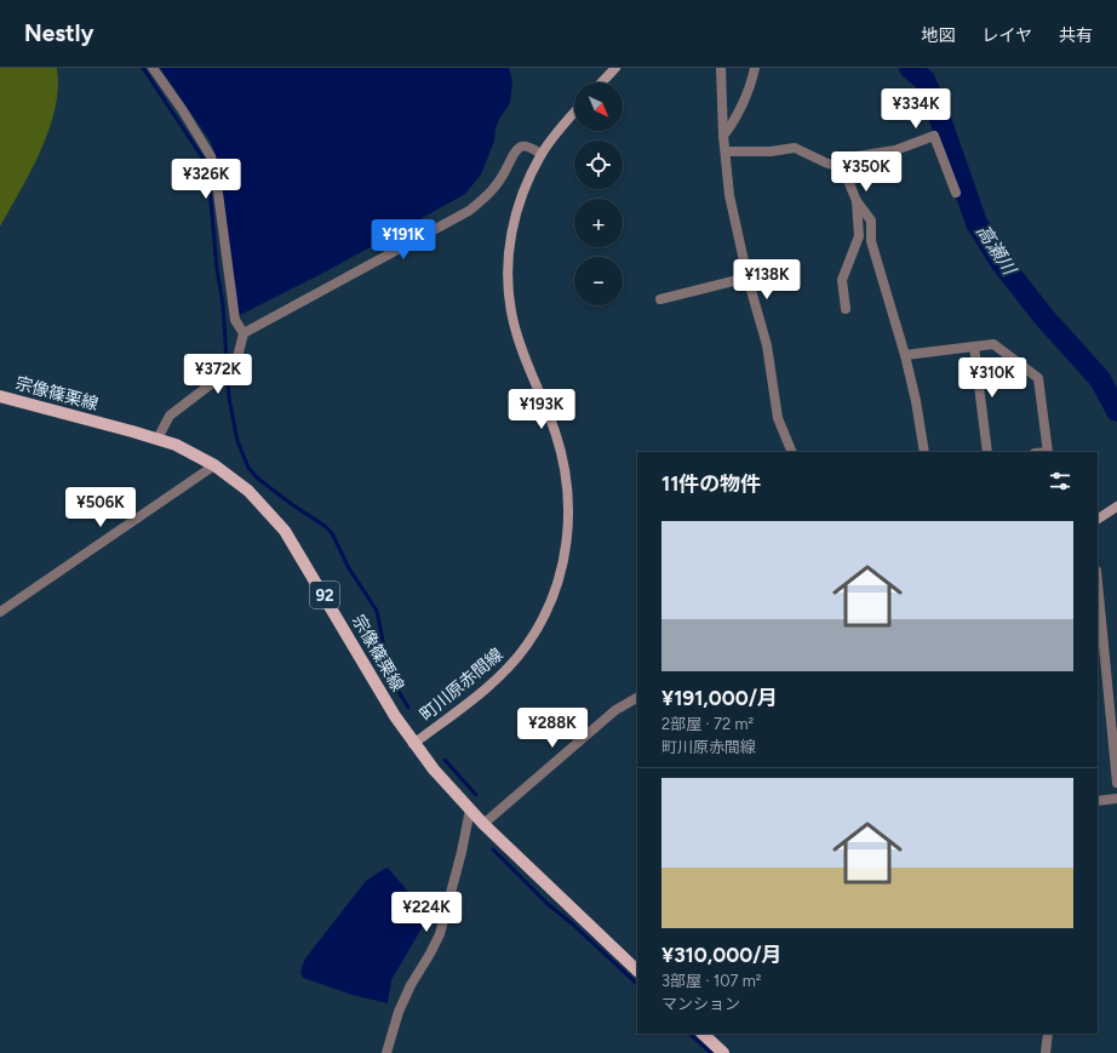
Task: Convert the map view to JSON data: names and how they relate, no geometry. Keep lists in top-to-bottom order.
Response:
{
  "streets": {
    "main road": ["宗像篠栗線", "92", "町川原赤間線"]
  },
  "crossings": [
    ["宗像篠栗線", "町川原赤間線"]
  ],
  "water": ["高瀬川"],
  "north": "bottom right",
  "page": {
    "header": "Nestly",
    "nav": ["地図", "レイヤ", "共有"],
    "map_buttons": ["+", "−"],
    "price": [
      "¥334K",
      "¥350K",
      "¥326K",
      "¥191K",
      "¥138K",
      "¥372K",
      "¥310K",
      "¥193K",
      "¥506K",
      "¥288K",
      "¥224K"
    ],
    "heading": "11件の物件",
    "list": [
      {
        "name": "¥191,000/月",
        "note": "2部屋 · 72 m² · 町川原赤間線"
      },
      {
        "name": "¥310,000/月",
        "note": "3部屋 · 107 m² · マンション"
      }
    ]
  }
}
